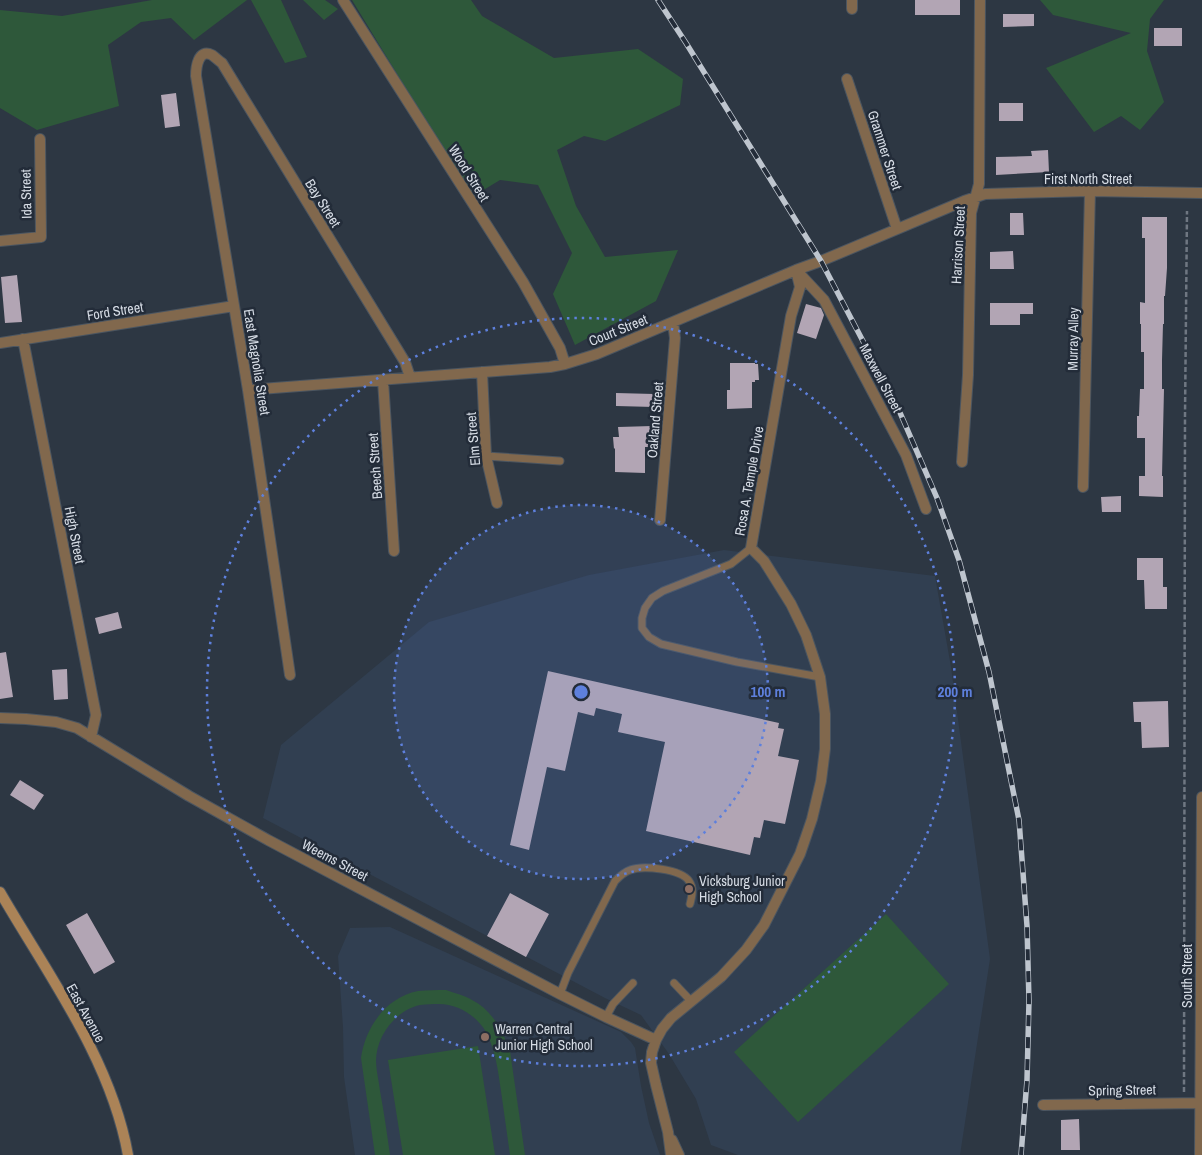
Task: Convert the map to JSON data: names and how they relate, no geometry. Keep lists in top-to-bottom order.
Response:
{
  "streets": {
    "street": [
      "Grammer Street",
      "Wood Street",
      "First North Street",
      "Ida Street",
      "Bay Street",
      "Harrison Street",
      "Ford Street",
      "Court Street",
      "Murray Alley",
      "East Magnolia Street",
      "Maxwell Street",
      "Oakland Street",
      "Elm Street",
      "Beech Street",
      "Rosa A. Temple Drive",
      "High Street",
      "Weems Street",
      "South Street",
      "East Avenue",
      "Spring Street"
    ]
  },
  "crossings": [
    ["Grammer Street", "Court Street"],
    ["Wood Street", "Court Street"],
    ["First North Street", "Harrison Street"],
    ["First North Street", "Court Street"],
    ["First North Street", "Murray Alley"],
    ["Bay Street", "Court Street"],
    ["Bay Street", "East Magnolia Street"],
    ["Harrison Street", "Court Street"],
    ["Ford Street", "East Magnolia Street"],
    ["Ford Street", "High Street"],
    ["Court Street", "East Magnolia Street"],
    ["Court Street", "Maxwell Street"],
    ["Court Street", "Oakland Street"],
    ["Court Street", "Elm Street"],
    ["Court Street", "Beech Street"],
    ["Court Street", "Rosa A. Temple Drive"],
    ["Maxwell Street", "Rosa A. Temple Drive"],
    ["Rosa A. Temple Drive", "Weems Street"],
    ["High Street", "Weems Street"],
    ["South Street", "Spring Street"]
  ],
  "places": ["Vicksburg Junior High School", "Warren Central Junior High School"],
  "rings": ["100 m", "200 m"]
}
